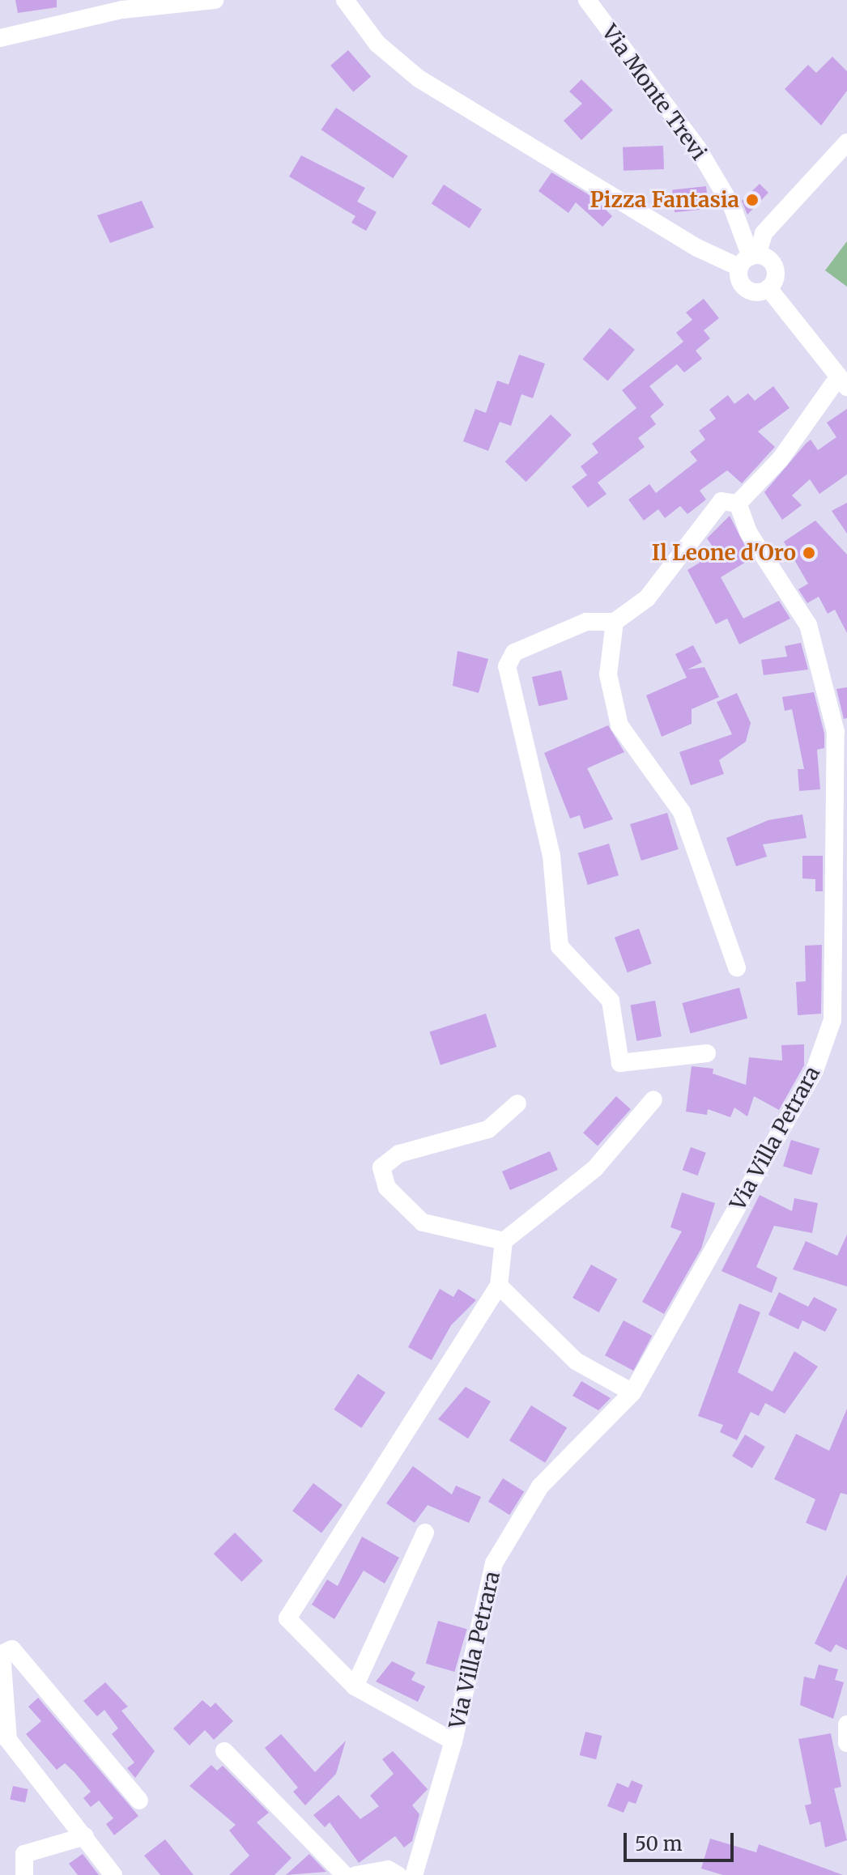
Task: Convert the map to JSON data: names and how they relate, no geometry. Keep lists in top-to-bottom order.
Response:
{
  "streets": {
    "street": ["Via Monte Trevi", "Via Villa Petrara"]
  },
  "places": ["Pizza Fantasia", "Il Leone d'Oro"],
  "scale_bar": "50 m"
}
